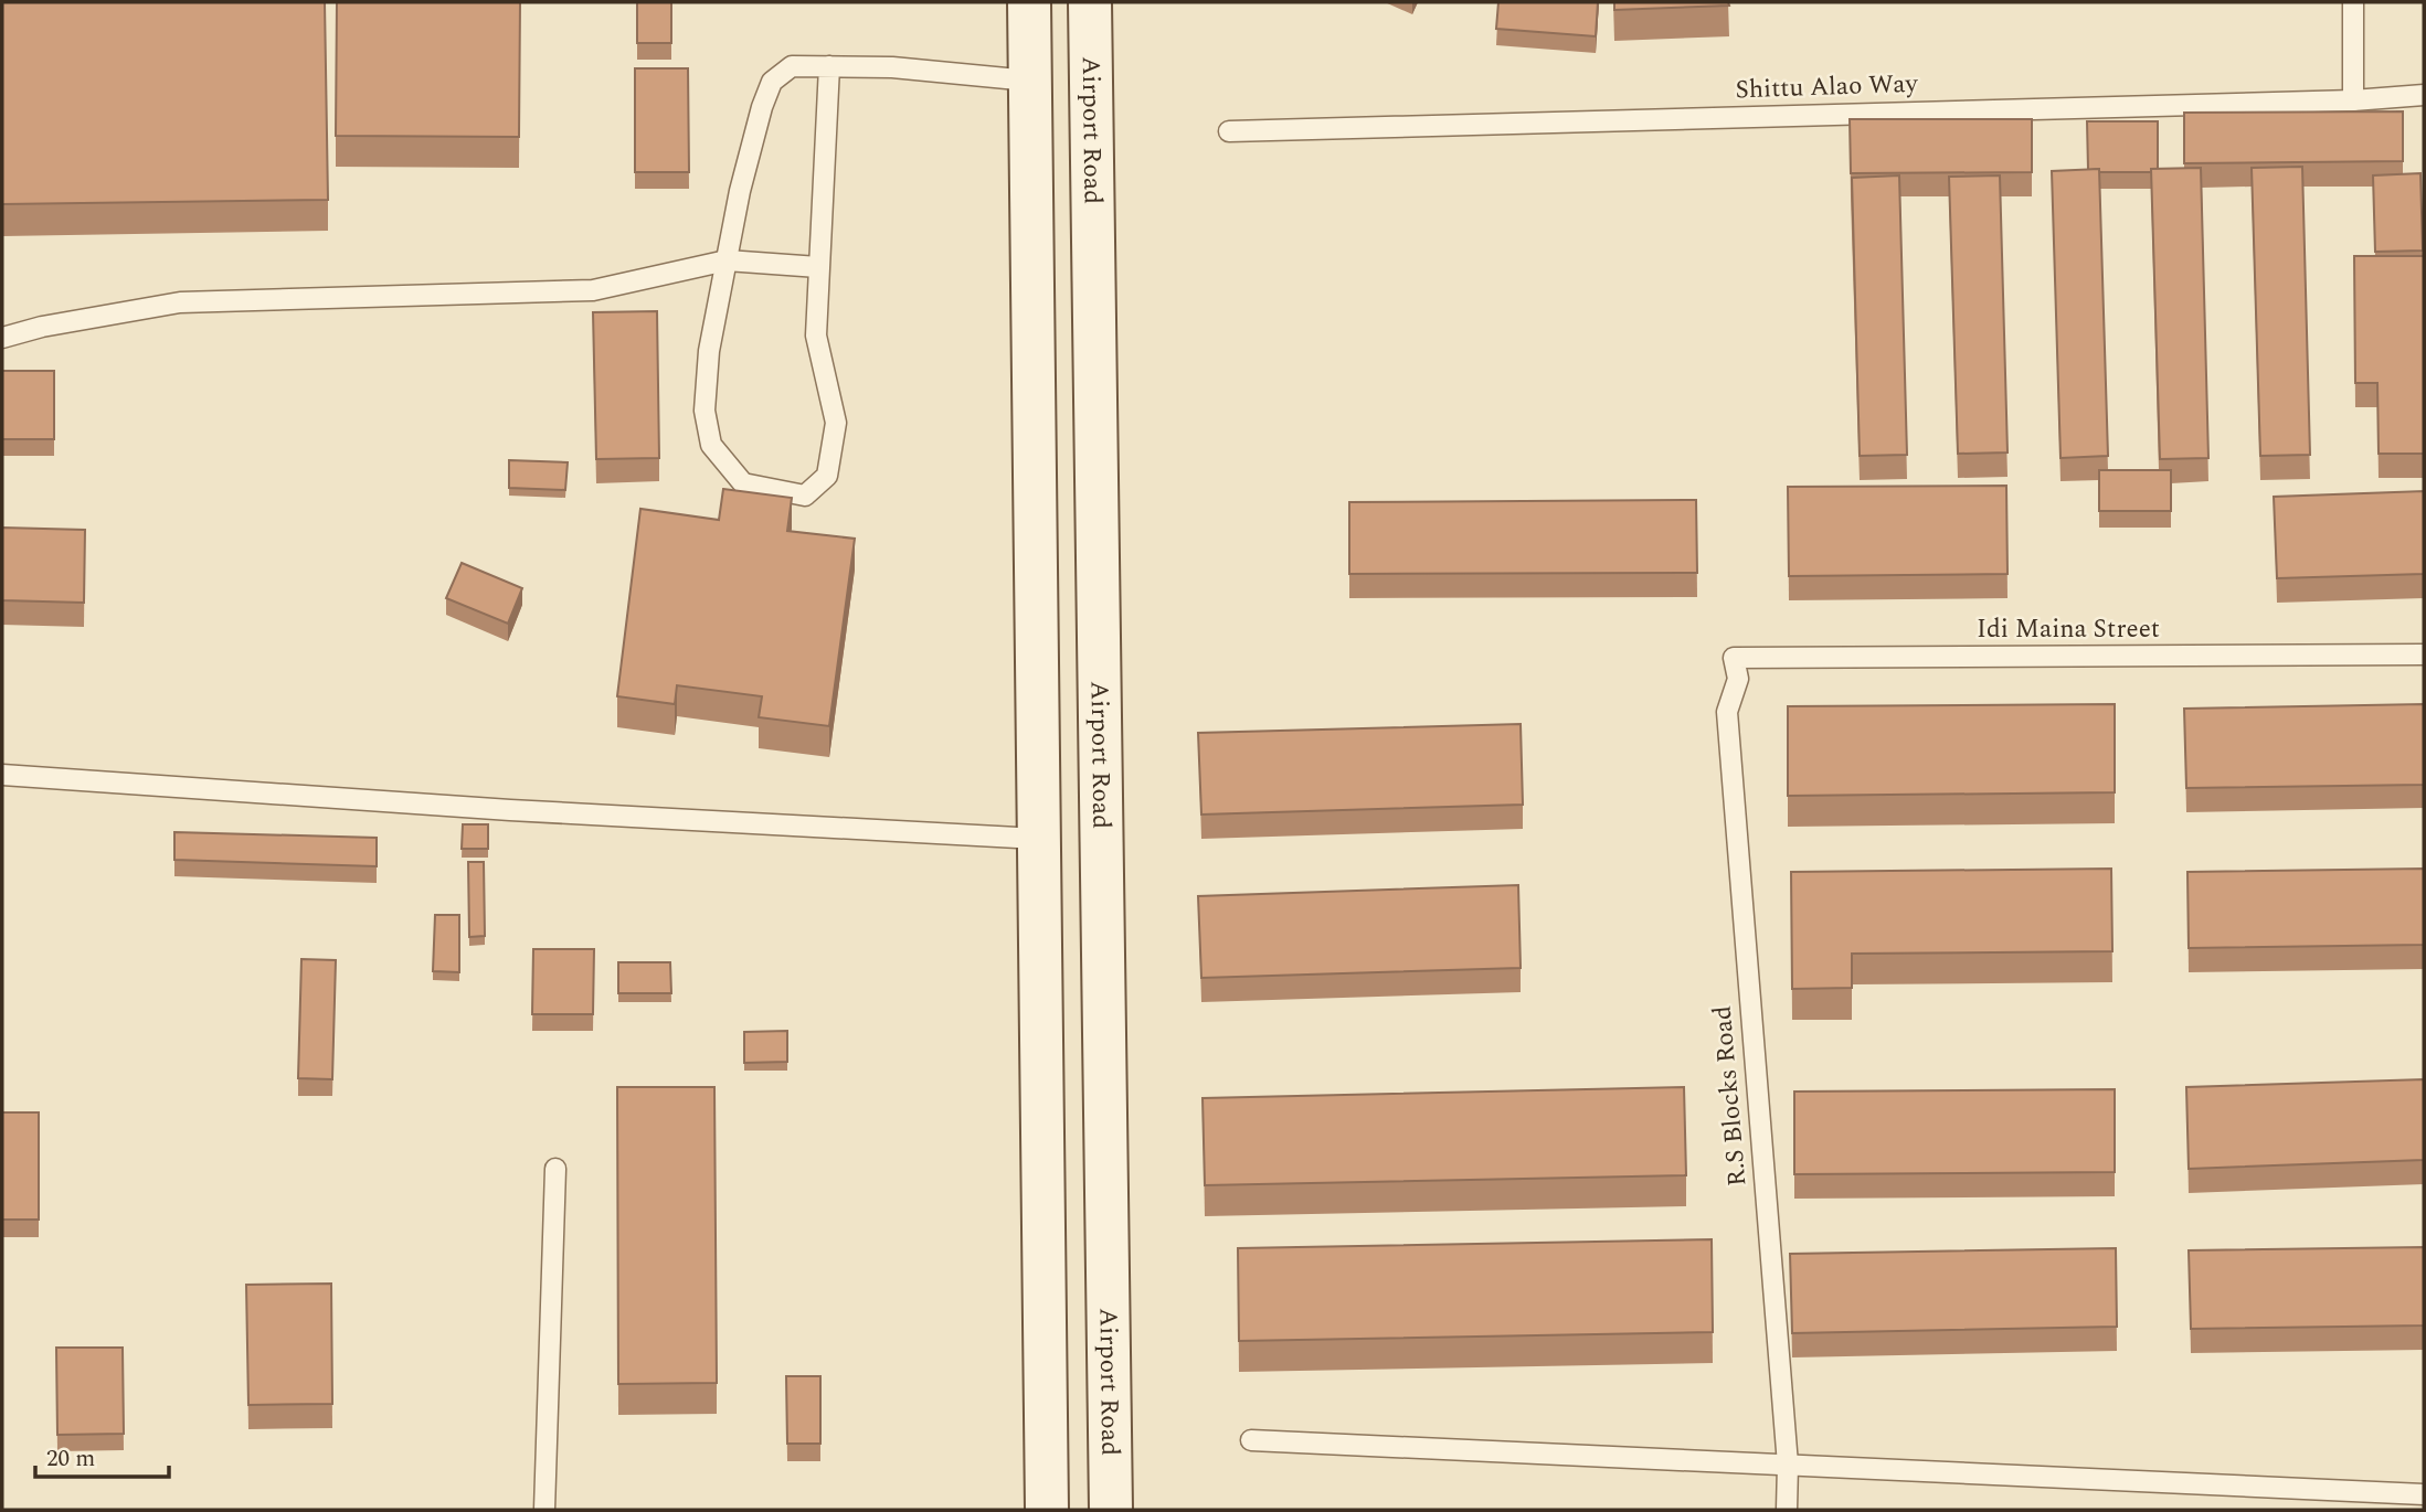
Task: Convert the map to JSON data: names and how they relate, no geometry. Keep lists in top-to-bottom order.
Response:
{
  "streets": {
    "main road": ["Airport Road"],
    "lane": ["Shittu Alao Way", "Idi Maina Street", "R.S Blocks Road"]
  },
  "crossings": [
    ["Idi Maina Street", "R.S Blocks Road"]
  ],
  "scale_bar": "20 m"
}
